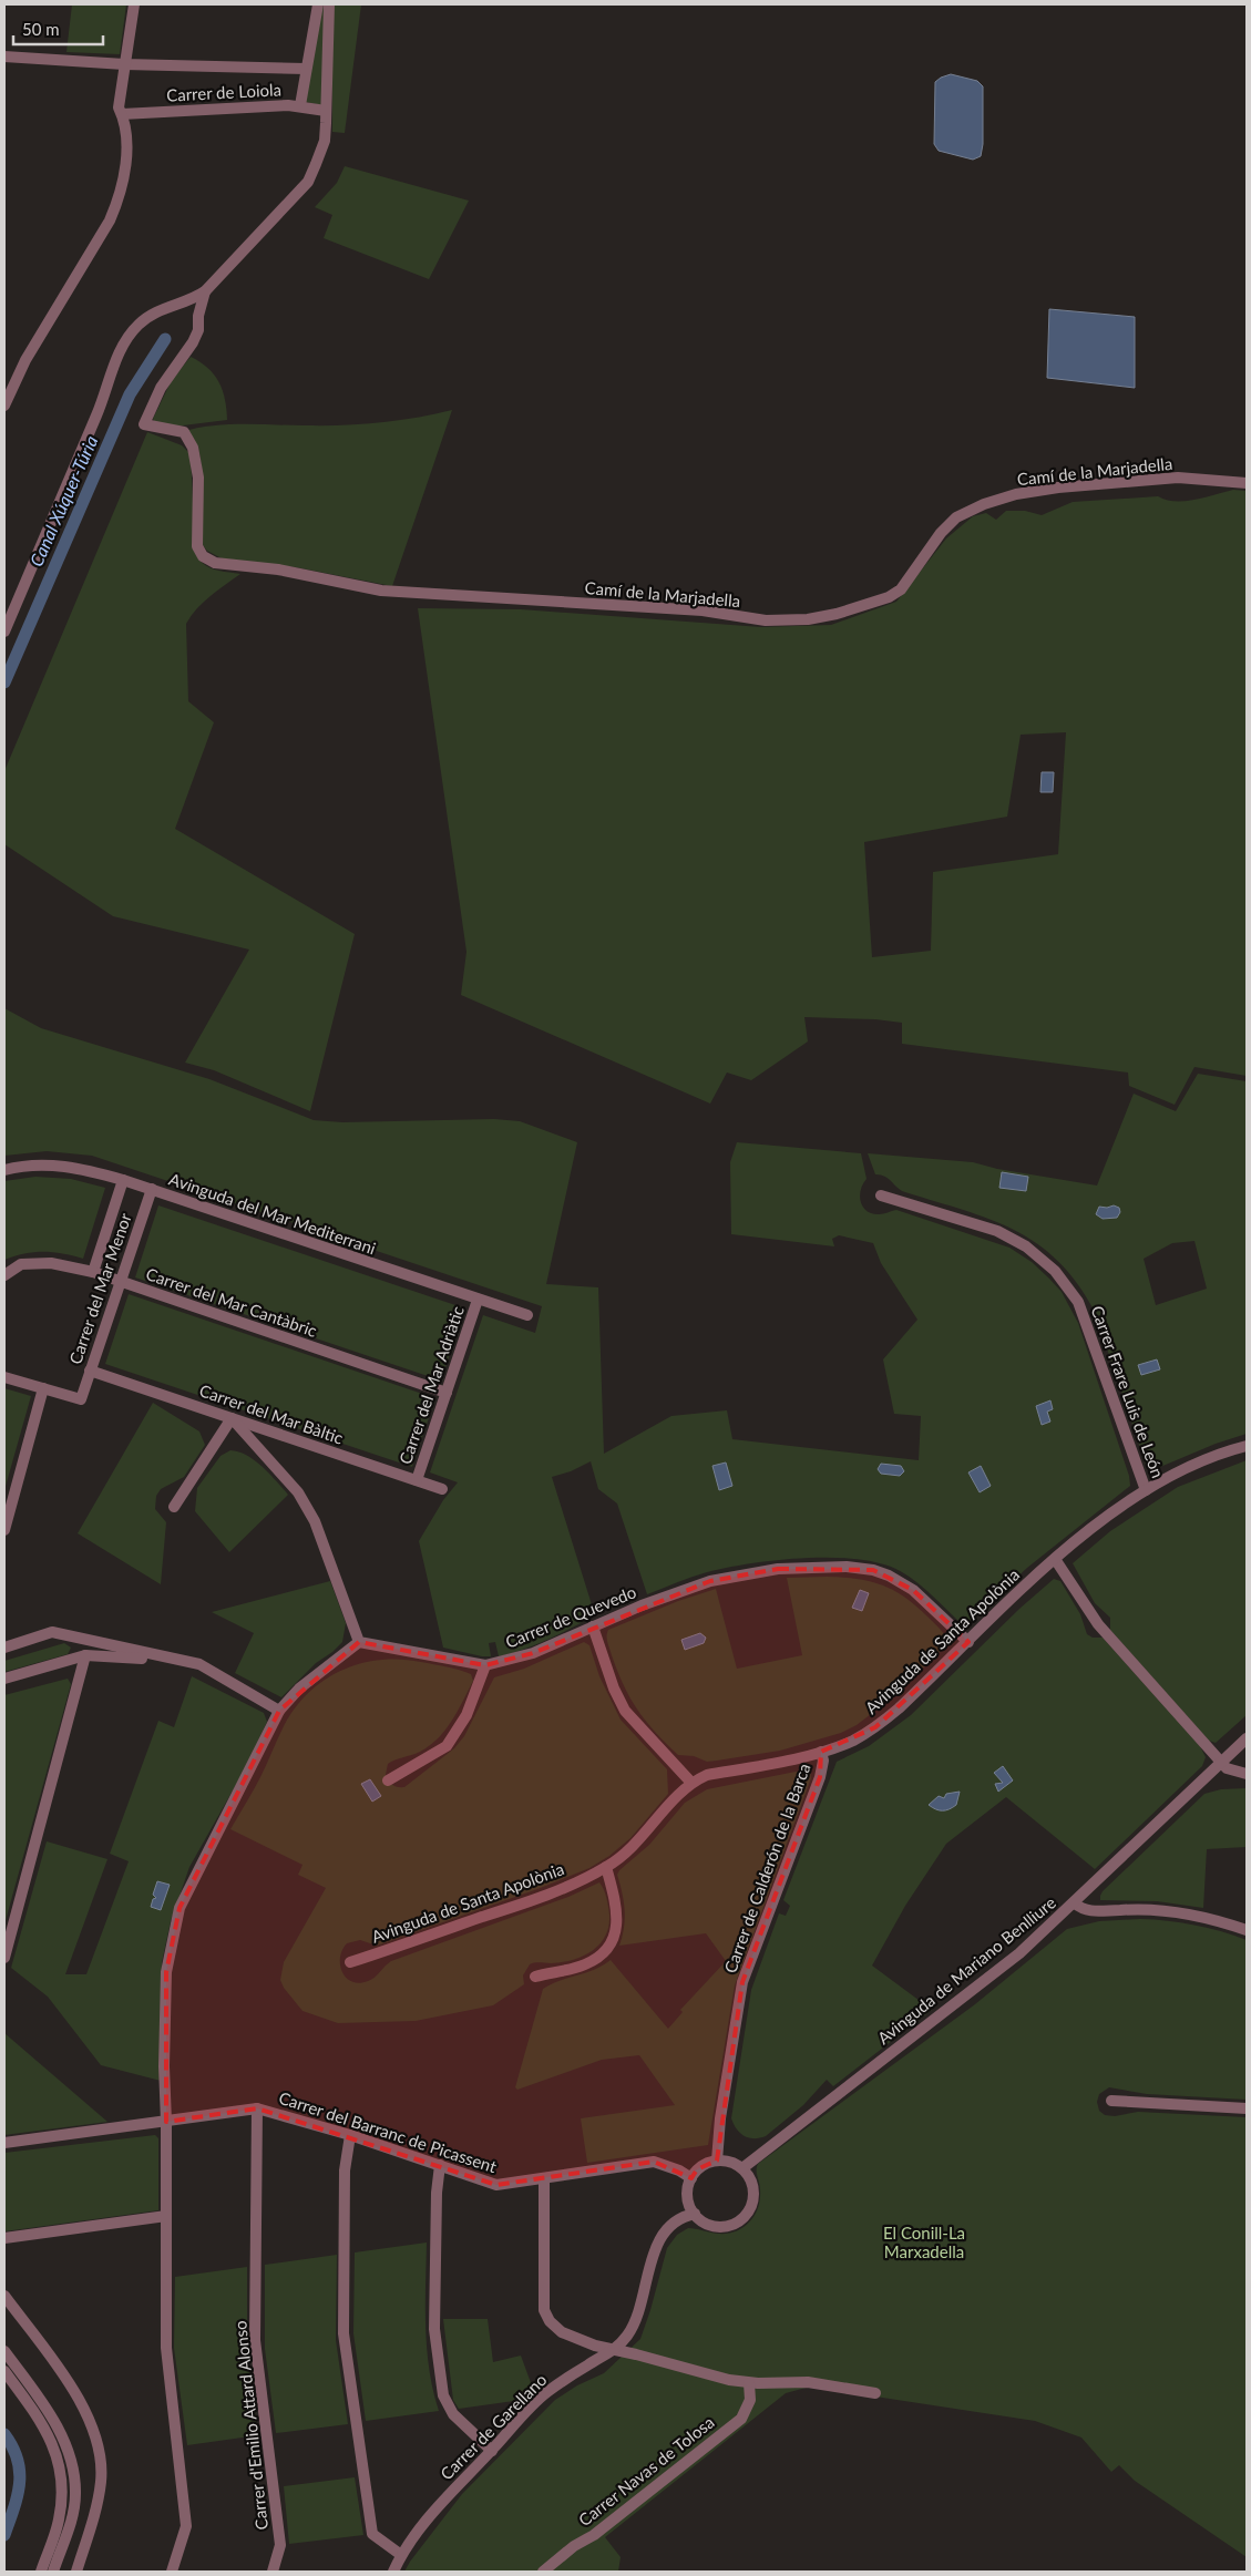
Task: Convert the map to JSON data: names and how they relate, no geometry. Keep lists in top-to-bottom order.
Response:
{
  "streets": {
    "street": [
      "Carrer de Loiola",
      "Camí de la Marjadella",
      "Avinguda del Mar Mediterrani",
      "Carrer del Mar Menor",
      "Carrer del Mar Cantàbric",
      "Carrer del Mar Adriàtic",
      "Carrer Frare Luis de León",
      "Carrer del Mar Bàltic",
      "Carrer de Quevedo",
      "Avinguda de Santa Apolònia",
      "Carrer de Calderón de la Barca",
      "Avinguda de Mariano Benlliure",
      "Carrer del Barranc de Picassent",
      "Carrer d'Emilio Attard Alonso",
      "Carrer de Garellano",
      "Carrer Navas de Tolosa"
    ]
  },
  "crossings": [
    ["Avinguda del Mar Mediterrani", "Carrer del Mar Menor"],
    ["Avinguda del Mar Mediterrani", "Carrer del Mar Adriàtic"],
    ["Carrer del Mar Menor", "Carrer del Mar Cantàbric"],
    ["Carrer del Mar Menor", "Carrer del Mar Bàltic"],
    ["Carrer del Mar Cantàbric", "Carrer del Mar Adriàtic"],
    ["Carrer del Mar Adriàtic", "Carrer del Mar Bàltic"],
    ["Carrer Frare Luis de León", "Avinguda de Santa Apolònia"],
    ["Carrer de Quevedo", "Avinguda de Santa Apolònia"],
    ["Avinguda de Santa Apolònia", "Carrer de Calderón de la Barca"],
    ["Carrer de Calderón de la Barca", "Avinguda de Mariano Benlliure"],
    ["Carrer de Calderón de la Barca", "Carrer del Barranc de Picassent"],
    ["Carrer de Calderón de la Barca", "Carrer de Garellano"],
    ["Avinguda de Mariano Benlliure", "Carrer del Barranc de Picassent"],
    ["Avinguda de Mariano Benlliure", "Carrer de Garellano"],
    ["Carrer del Barranc de Picassent", "Carrer d'Emilio Attard Alonso"],
    ["Carrer del Barranc de Picassent", "Carrer de Garellano"]
  ],
  "water": ["Canal Xúquer-Túria"],
  "parks": ["El Conill-La Marxadella"],
  "scale_bar": "50 m"
}
